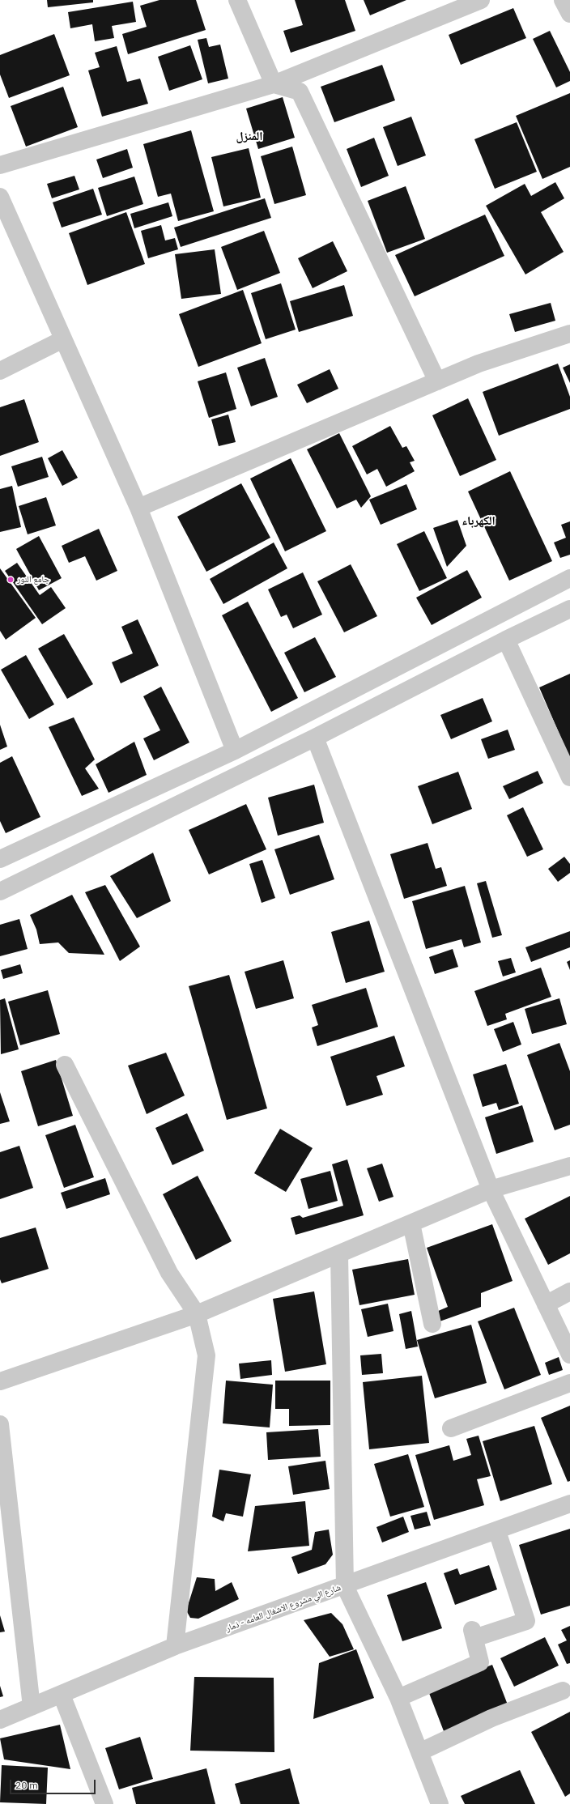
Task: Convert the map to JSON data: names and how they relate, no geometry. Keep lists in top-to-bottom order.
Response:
{
  "streets": {
    "street": ["شارع الي مشروع الاشغال العامه - ذمار"]
  },
  "districts": ["المنزل", "الكهرباء"],
  "places": ["جامع النور"],
  "scale_bar": "20 m"
}
